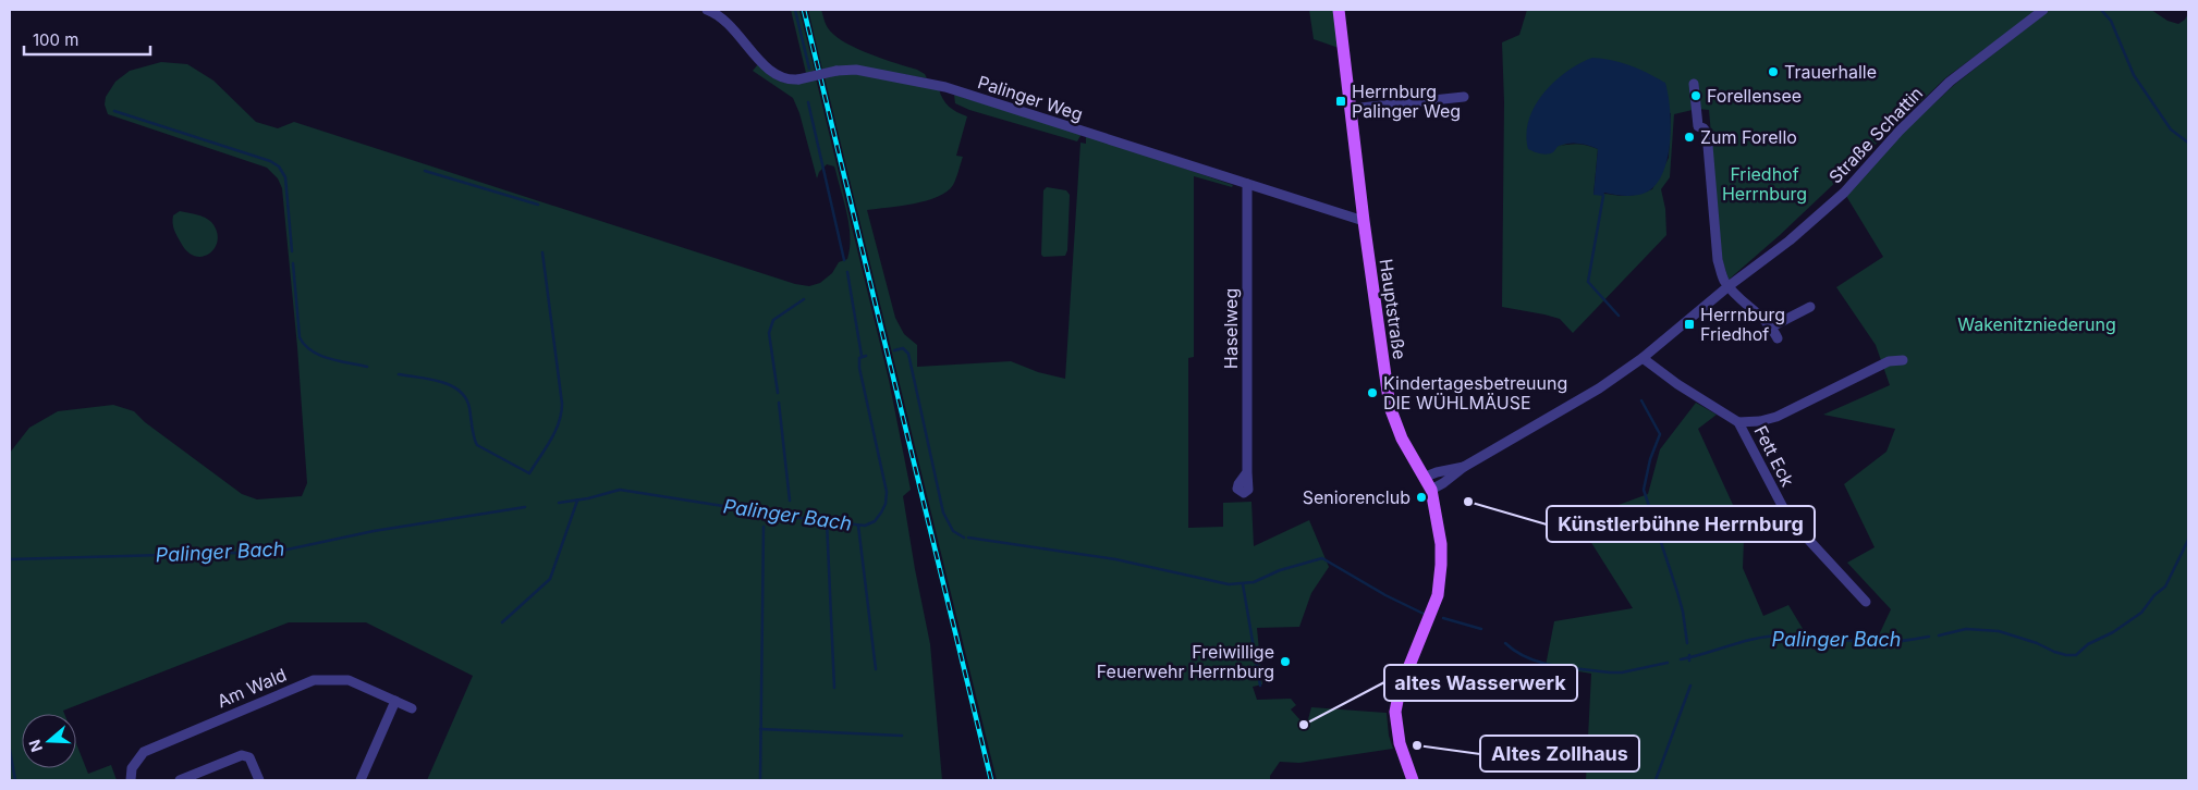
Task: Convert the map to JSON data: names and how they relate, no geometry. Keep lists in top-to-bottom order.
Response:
{
  "streets": {
    "main road": ["Hauptstraße"],
    "street": [
      "Palinger Weg",
      "Straße Schattin",
      "Haselweg",
      "Fett Eck",
      "Am Wald"
    ]
  },
  "crossings": [
    ["Palinger Weg", "Hauptstraße"],
    ["Palinger Weg", "Haselweg"],
    ["Straße Schattin", "Hauptstraße"],
    ["Straße Schattin", "Fett Eck"]
  ],
  "water": ["Palinger Bach"],
  "parks": ["Friedhof Herrnburg", "Wakenitzniederung"],
  "places": {
    "other": [
      "Trauerhalle",
      "Forellensee",
      "Zum Forello",
      "Kindertagesbetreuung DIE WÜHLMÄUSE",
      "Seniorenclub",
      "Künstlerbühne Herrnburg",
      "Freiwillige Feuerwehr Herrnburg",
      "altes Wasserwerk",
      "Altes Zollhaus"
    ],
    "transit": ["Herrnburg Palinger Weg", "Herrnburg Friedhof"]
  },
  "scale_bar": "100 m",
  "north": "left"
}
